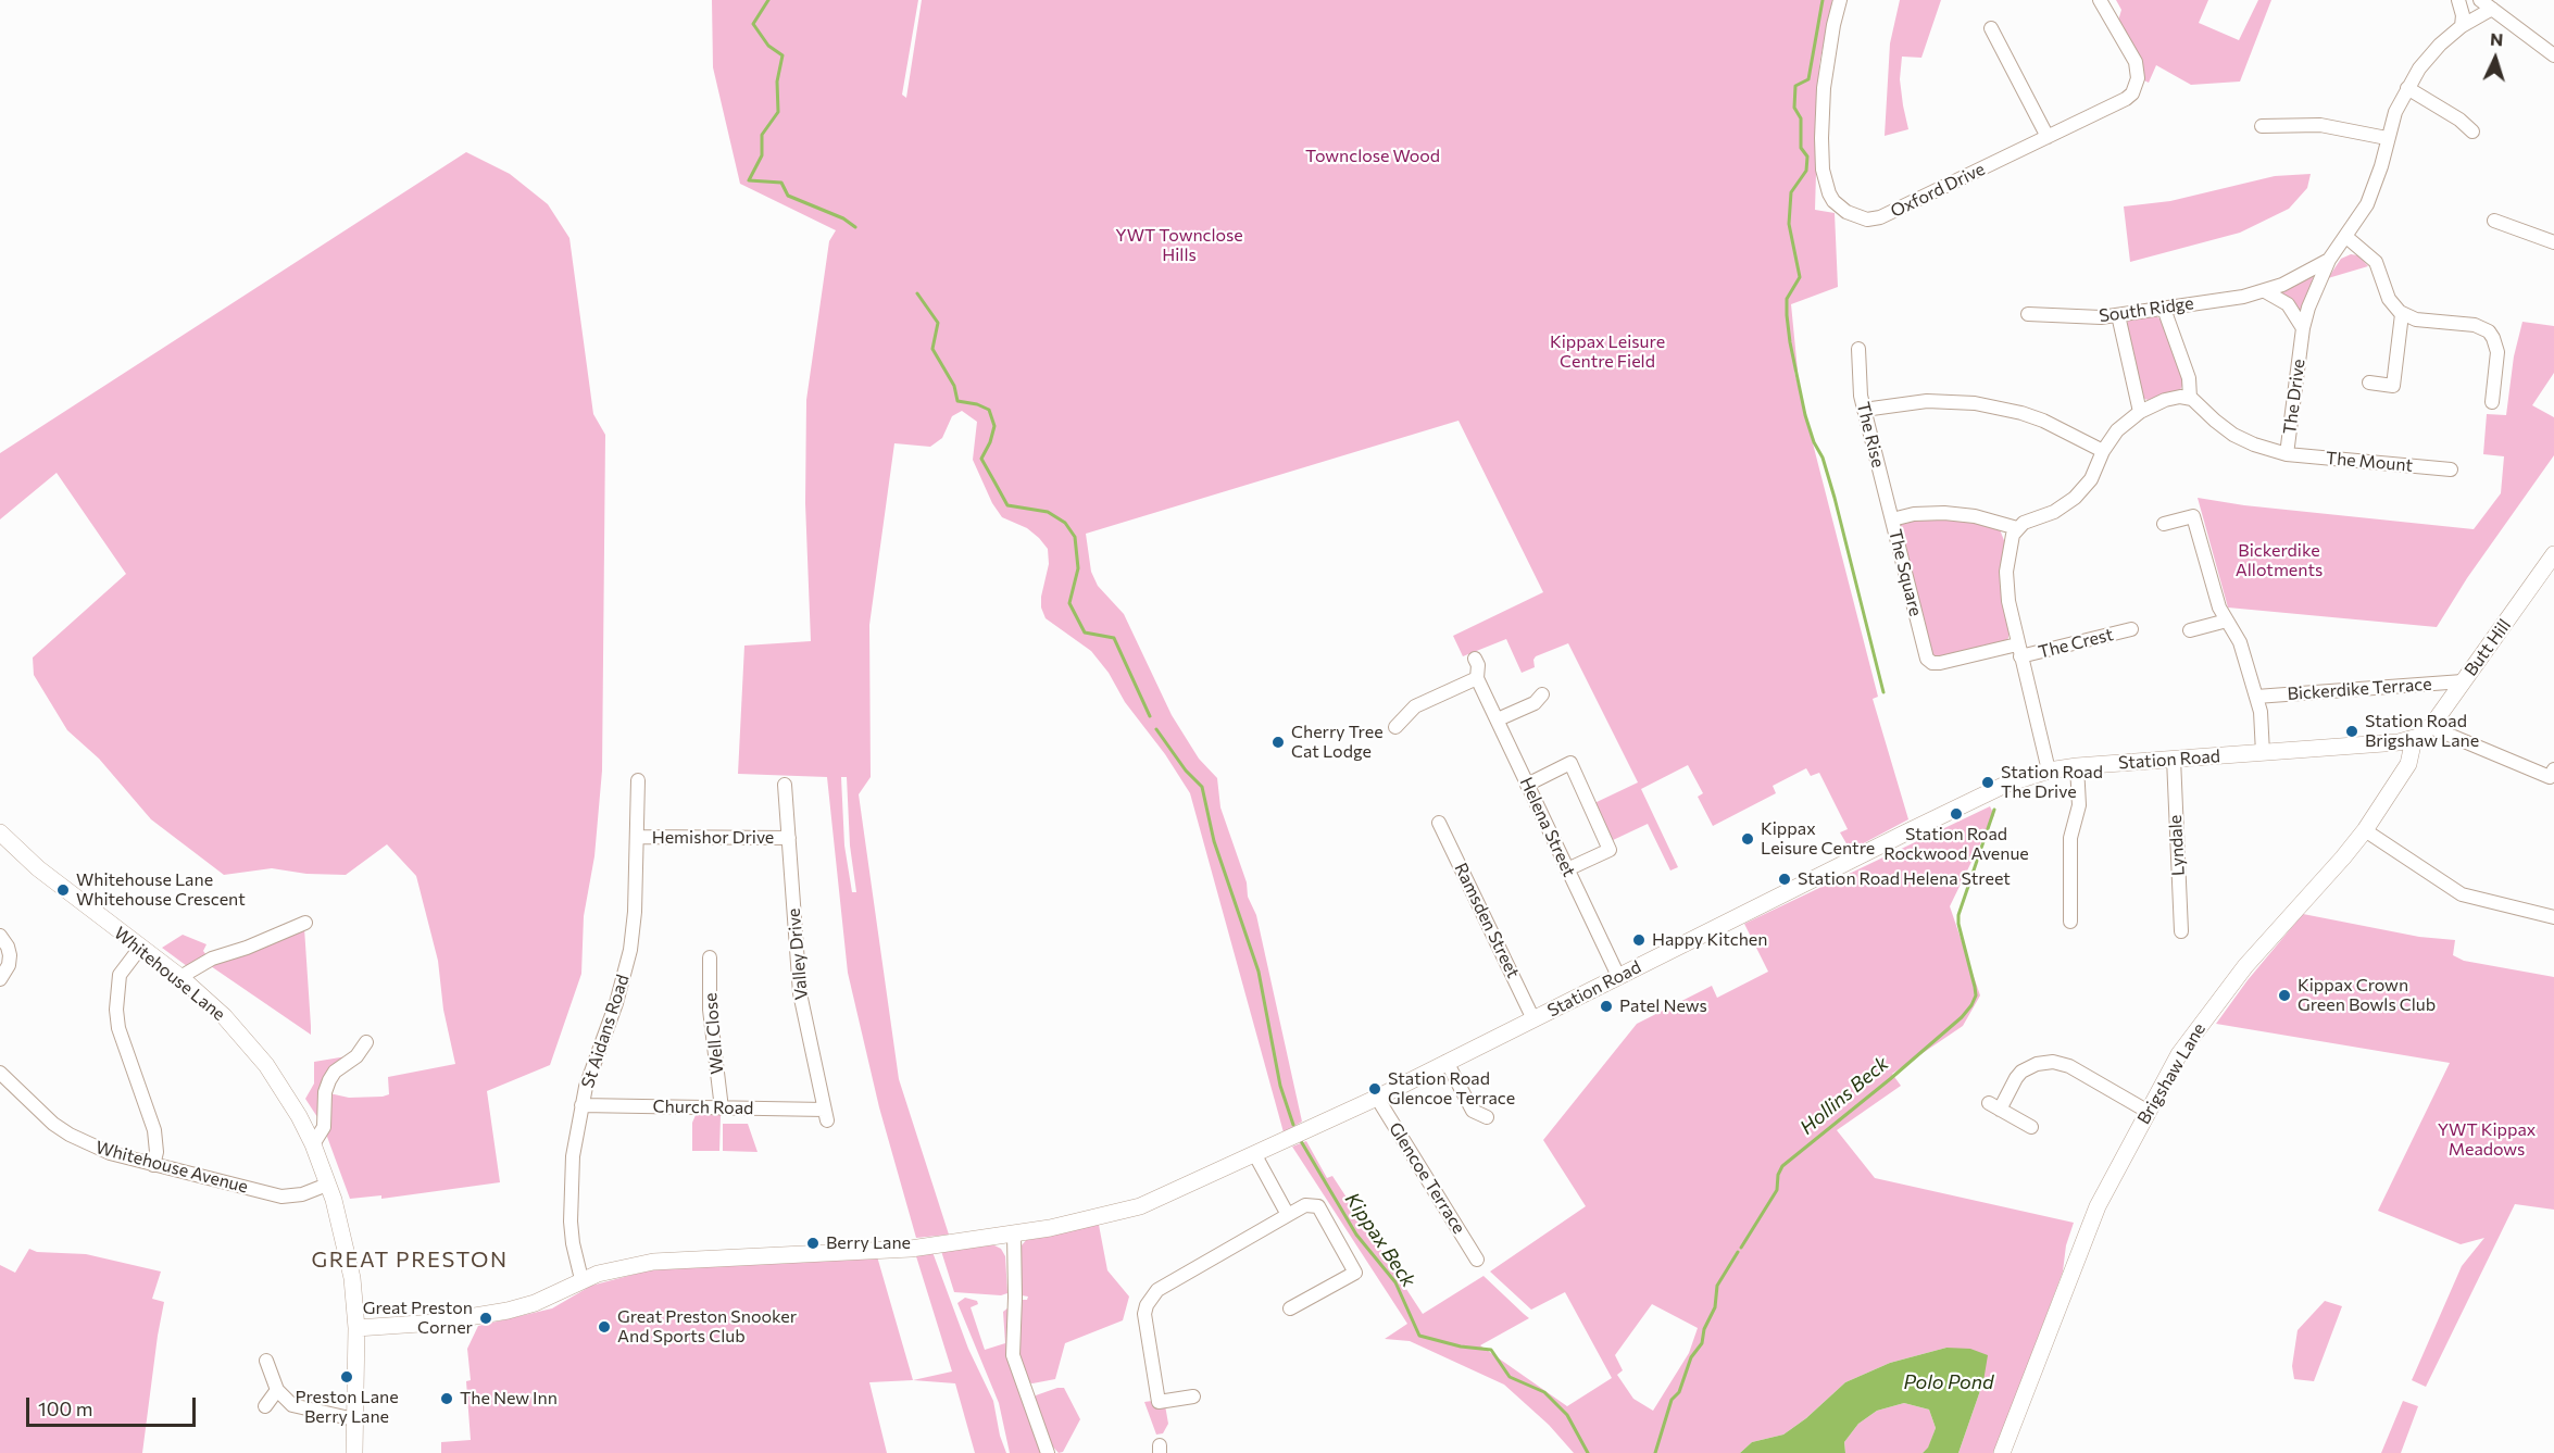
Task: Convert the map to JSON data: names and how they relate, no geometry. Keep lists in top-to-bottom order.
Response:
{
  "streets": {
    "street": [
      "Oxford Drive",
      "South Ridge",
      "The Drive",
      "The Rise",
      "The Mount",
      "The Square",
      "The Crest",
      "Butt Hill",
      "Bickerdike Terrace",
      "Station Road",
      "Helena Street",
      "Hemishor Drive",
      "Lyndale",
      "Ramsden Street",
      "Valley Drive",
      "Whitehouse Lane",
      "St Aidans Road",
      "Well Close",
      "Brigshaw Lane",
      "Church Road",
      "Whitehouse Avenue",
      "Glencoe Terrace"
    ]
  },
  "crossings": [
    ["South Ridge", "The Drive"],
    ["The Drive", "The Mount"],
    ["The Rise", "The Square"],
    ["The Square", "The Crest"],
    ["Butt Hill", "Bickerdike Terrace"],
    ["Butt Hill", "Station Road"],
    ["Butt Hill", "Brigshaw Lane"],
    ["Station Road", "Helena Street"],
    ["Station Road", "Lyndale"],
    ["Station Road", "Ramsden Street"],
    ["Station Road", "Brigshaw Lane"],
    ["Station Road", "Glencoe Terrace"],
    ["Hemishor Drive", "Valley Drive"],
    ["Hemishor Drive", "St Aidans Road"],
    ["Valley Drive", "Church Road"],
    ["Whitehouse Lane", "Whitehouse Avenue"],
    ["St Aidans Road", "Church Road"],
    ["Well Close", "Church Road"]
  ],
  "districts": ["GREAT PRESTON"],
  "water": ["Hollins Beck", "Kippax Beck", "Polo Pond"],
  "parks": [
    "Townclose Wood",
    "YWT Townclose Hills",
    "Kippax Leisure Centre Field",
    "Bickerdike Allotments",
    "YWT Kippax Meadows"
  ],
  "places": [
    "Station Road Brigshaw Lane",
    "Cherry Tree Cat Lodge",
    "Station Road The Drive",
    "Station Road Rockwood Avenue",
    "Kippax Leisure Centre",
    "Station Road Helena Street",
    "Whitehouse Lane Whitehouse Crescent",
    "Happy Kitchen",
    "Kippax Crown Green Bowls Club",
    "Patel News",
    "Station Road Glencoe Terrace",
    "Berry Lane",
    "Great Preston Corner",
    "Great Preston Snooker And Sports Club",
    "Preston Lane Berry Lane",
    "The New Inn"
  ],
  "scale_bar": "100 m",
  "north": "top"
}
